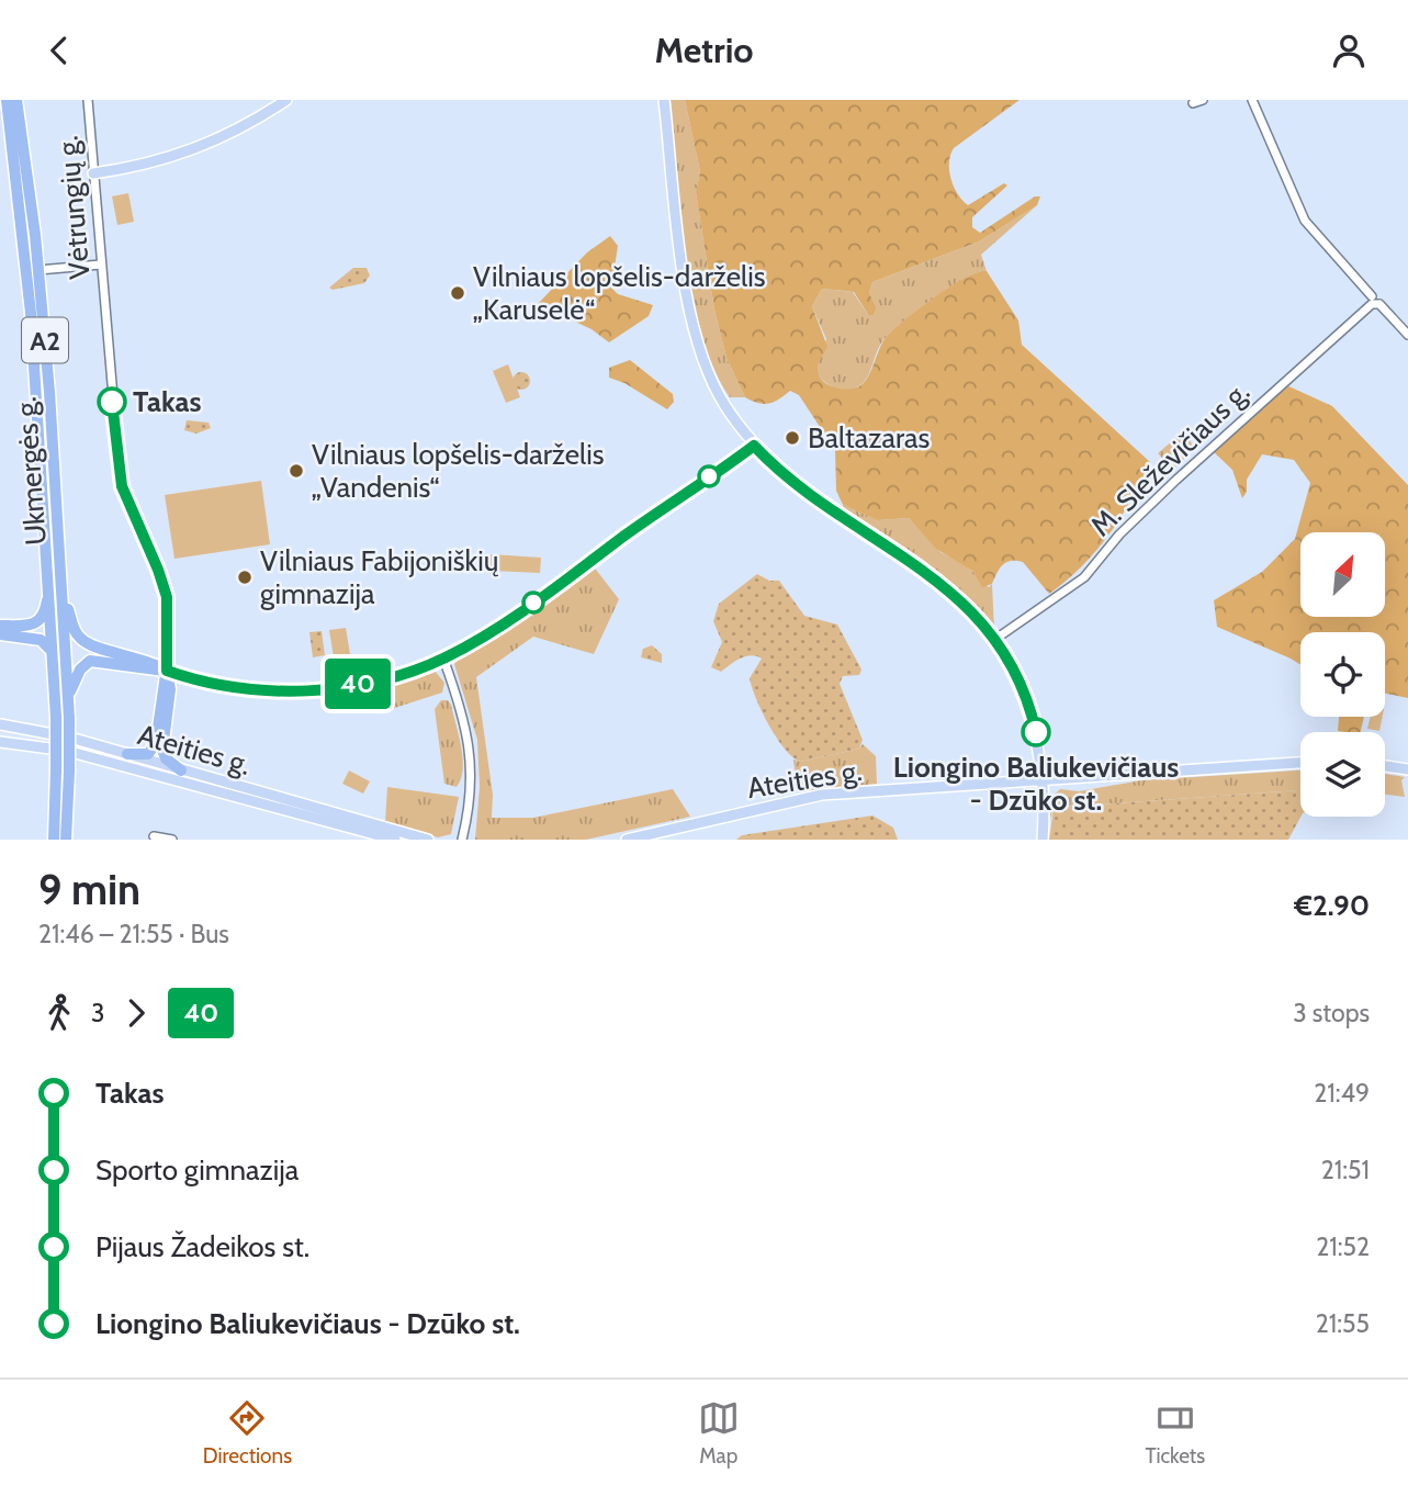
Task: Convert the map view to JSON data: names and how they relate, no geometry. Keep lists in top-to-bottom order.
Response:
{
  "streets": {
    "highway": ["A2", "Ukmergės g."],
    "main road": ["Ateities g."],
    "street": ["Vėtrungių g.", "M. Sleževičiaus g."]
  },
  "places": [
    "Vilniaus lopšelis-darželis „Karuselė“",
    "Takas",
    "Baltazaras",
    "Vilniaus lopšelis-darželis „Vandenis“",
    "Vilniaus Fabijoniškių gimnazija",
    "Liongino Baliukevičiaus - Dzūko st."
  ],
  "lines": ["bus line 40"],
  "north": "top right",
  "page": {
    "header": "Metrio",
    "on_map": "40",
    "heading": ["9 min", "21:46 – 21:55 · Bus", "€2.90"],
    "legs": ["3", "40", "3 stops"],
    "list": [
      {
        "name": "Takas",
        "value": "21:49"
      },
      {
        "name": "Sporto gimnazija",
        "value": "21:51"
      },
      {
        "name": "Pijaus Žadeikos st.",
        "value": "21:52"
      },
      {
        "name": "Liongino Baliukevičiaus - Dzūko st.",
        "value": "21:55"
      }
    ],
    "tabs": ["Directions", "Map", "Tickets"]
  }
}
